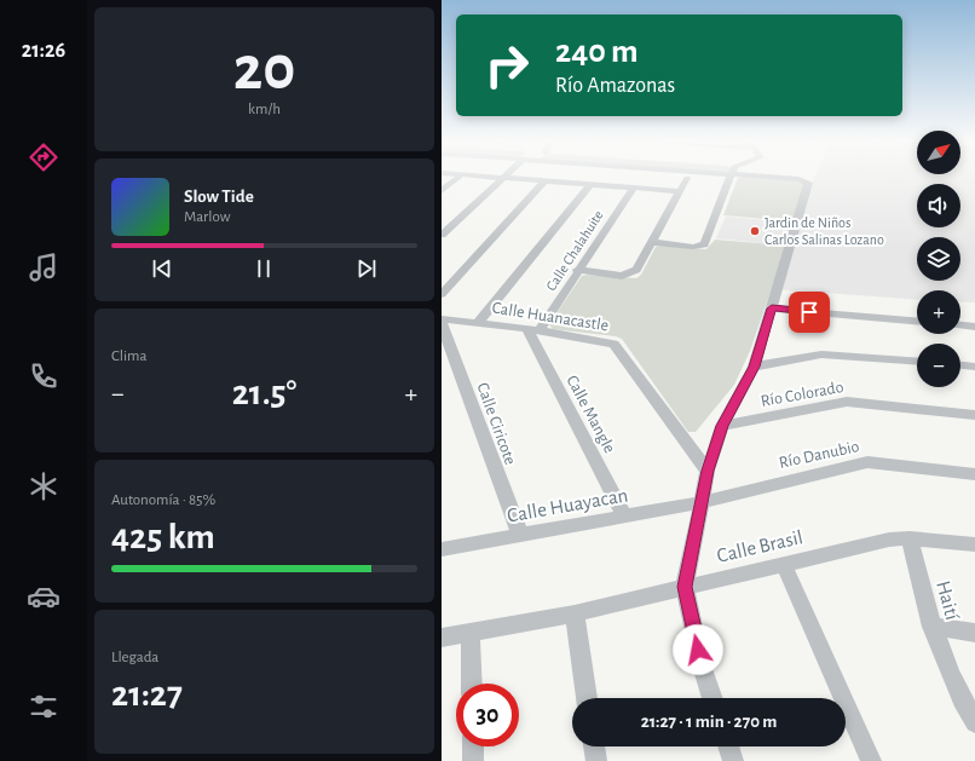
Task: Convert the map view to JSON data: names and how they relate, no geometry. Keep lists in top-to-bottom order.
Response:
{
  "streets": {
    "street": [
      "Calle Chalahuite",
      "Calle Huanacastle",
      "Río Colorado",
      "Calle Mangle",
      "Calle Ciricote",
      "Río Danubio",
      "Calle Huayacan",
      "Calle Brasil",
      "Haití"
    ]
  },
  "crossings": [
    ["Calle Chalahuite", "Calle Huanacastle"],
    ["Calle Chalahuite", "Calle Mangle"],
    ["Calle Huanacastle", "Calle Mangle"],
    ["Calle Mangle", "Calle Huayacan"],
    ["Calle Ciricote", "Calle Huayacan"],
    ["Río Danubio", "Calle Huayacan"],
    ["Calle Brasil", "Haití"]
  ],
  "places": ["Jardin de Niños Carlos Salinas Lozano"],
  "north": "top right",
  "page": {
    "tabs": "21:26",
    "tile": [
      ["20", "km/h"],
      "Clima",
      ["Autonomía · 85%", "425 km"],
      ["Llegada", "21:27"]
    ],
    "turn": ["240 m", "Río Amazonas"],
    "map_buttons": ["+", "−"],
    "song": ["Slow Tide", "Marlow"],
    "heat": ["−", "21.5°", "+"],
    "limit": "30",
    "trip": "21:27 · 1 min · 270 m"
  }
}
